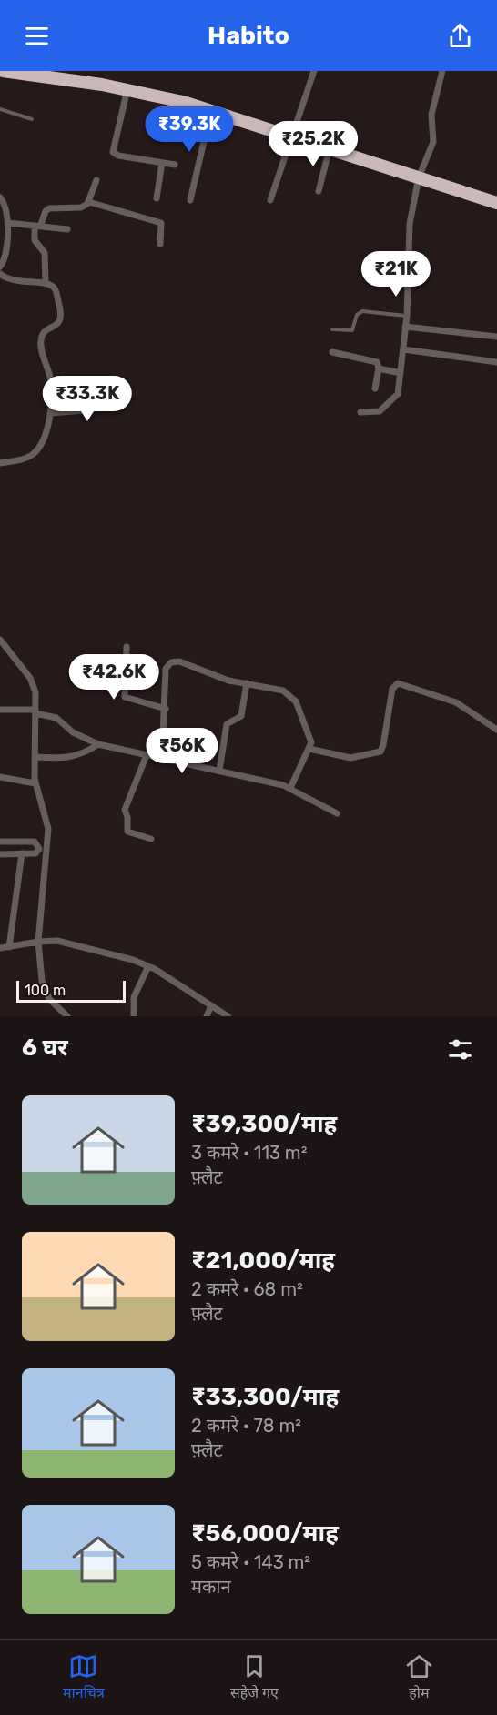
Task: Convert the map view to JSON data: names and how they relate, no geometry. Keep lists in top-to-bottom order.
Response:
{
  "scale_bar": "100 m",
  "page": {
    "header": "Habito",
    "price": [
      "₹39.3K",
      "₹25.2K",
      "₹21K",
      "₹33.3K",
      "₹42.6K",
      "₹56K"
    ],
    "scale": "100 m",
    "heading": "6 घर",
    "list": [
      {
        "name": "₹39,300/माह",
        "note": "3 कमरे · 113 m² · फ़्लैट"
      },
      {
        "name": "₹21,000/माह",
        "note": "2 कमरे · 68 m² · फ़्लैट"
      },
      {
        "name": "₹33,300/माह",
        "note": "2 कमरे · 78 m² · फ़्लैट"
      },
      {
        "name": "₹56,000/माह",
        "note": "5 कमरे · 143 m² · मकान"
      }
    ],
    "tabs": ["मानचित्र", "सहेजे गए", "होम"]
  }
}
